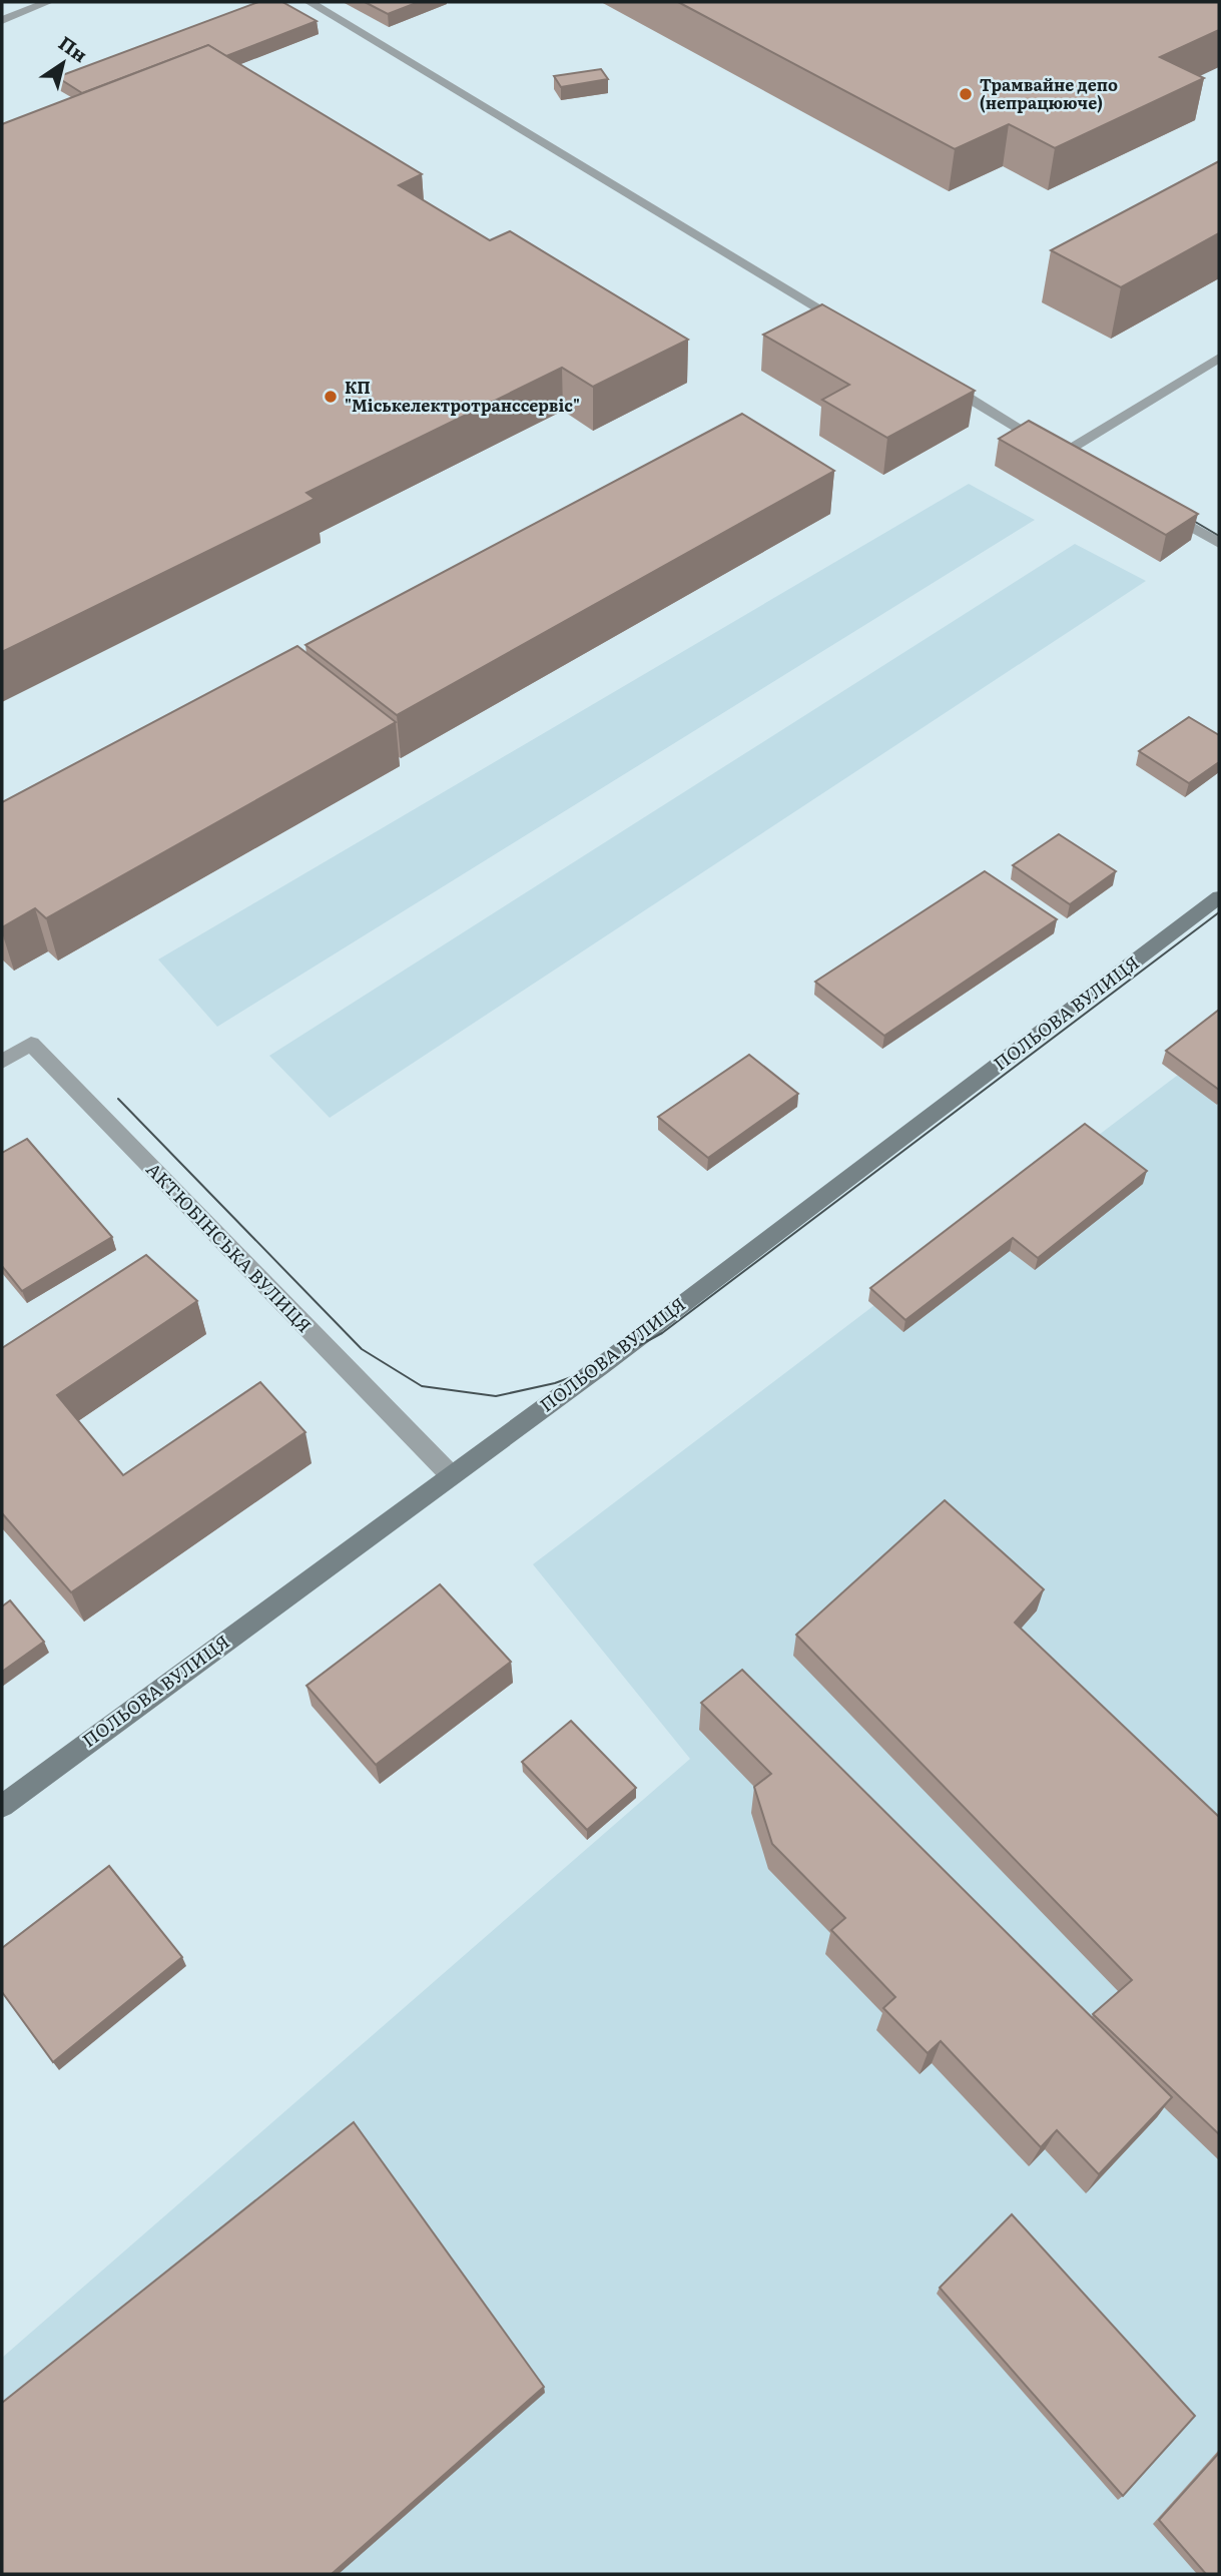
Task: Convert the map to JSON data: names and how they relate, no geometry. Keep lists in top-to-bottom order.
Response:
{
  "streets": {
    "main road": ["ПОЛЬОВА ВУЛИЦЯ"],
    "street": ["АКТЮБІНСЬКА ВУЛИЦЯ"]
  },
  "crossings": [
    ["ПОЛЬОВА ВУЛИЦЯ", "АКТЮБІНСЬКА ВУЛИЦЯ"]
  ],
  "places": ["Трамвайне депо (непрацююче)", "КП \"Міськелектротранссервіс\""],
  "north": "top right"
}
